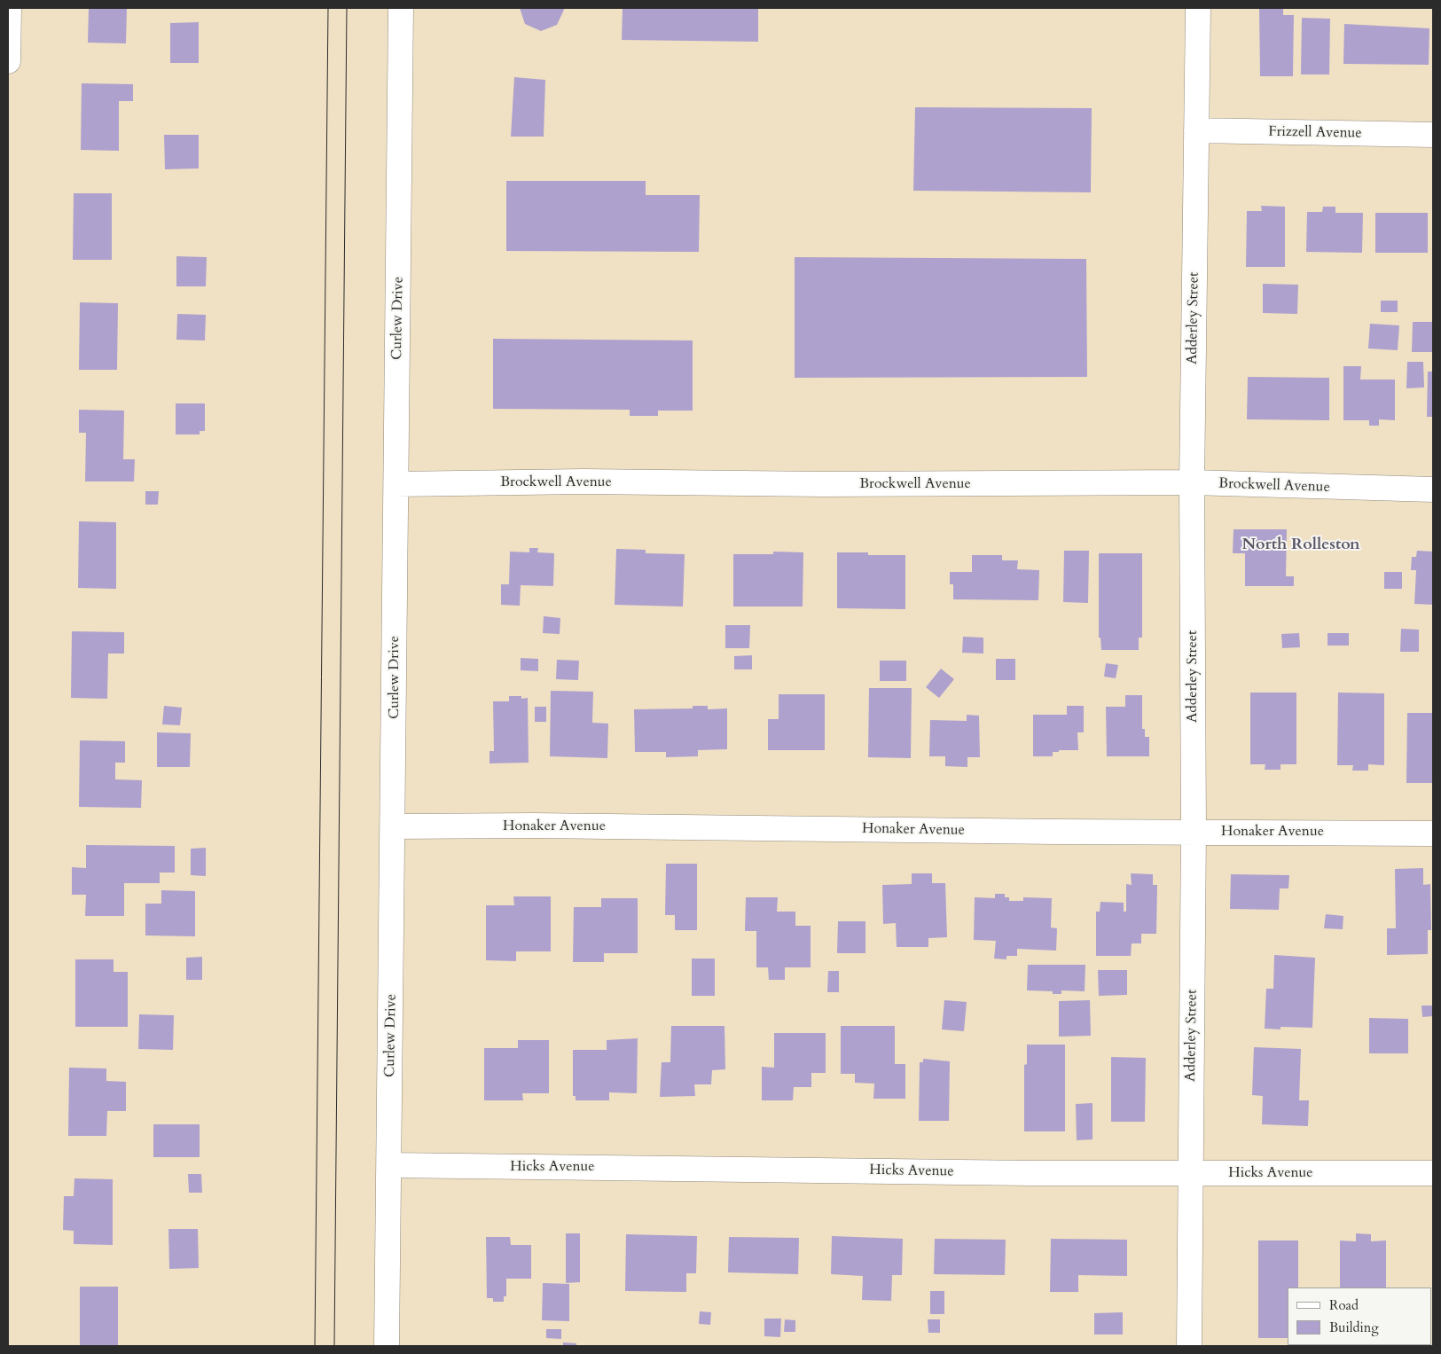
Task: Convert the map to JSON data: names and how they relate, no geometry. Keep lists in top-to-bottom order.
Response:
{
  "streets": {
    "street": [
      "Frizzell Avenue",
      "Curlew Drive",
      "Adderley Street",
      "Brockwell Avenue",
      "Honaker Avenue",
      "Hicks Avenue"
    ]
  },
  "crossings": [
    ["Frizzell Avenue", "Adderley Street"],
    ["Curlew Drive", "Brockwell Avenue"],
    ["Curlew Drive", "Honaker Avenue"],
    ["Curlew Drive", "Hicks Avenue"],
    ["Adderley Street", "Brockwell Avenue"],
    ["Adderley Street", "Honaker Avenue"],
    ["Adderley Street", "Hicks Avenue"]
  ],
  "districts": ["North Rolleston"],
  "legend": ["Road", "Building"]
}
